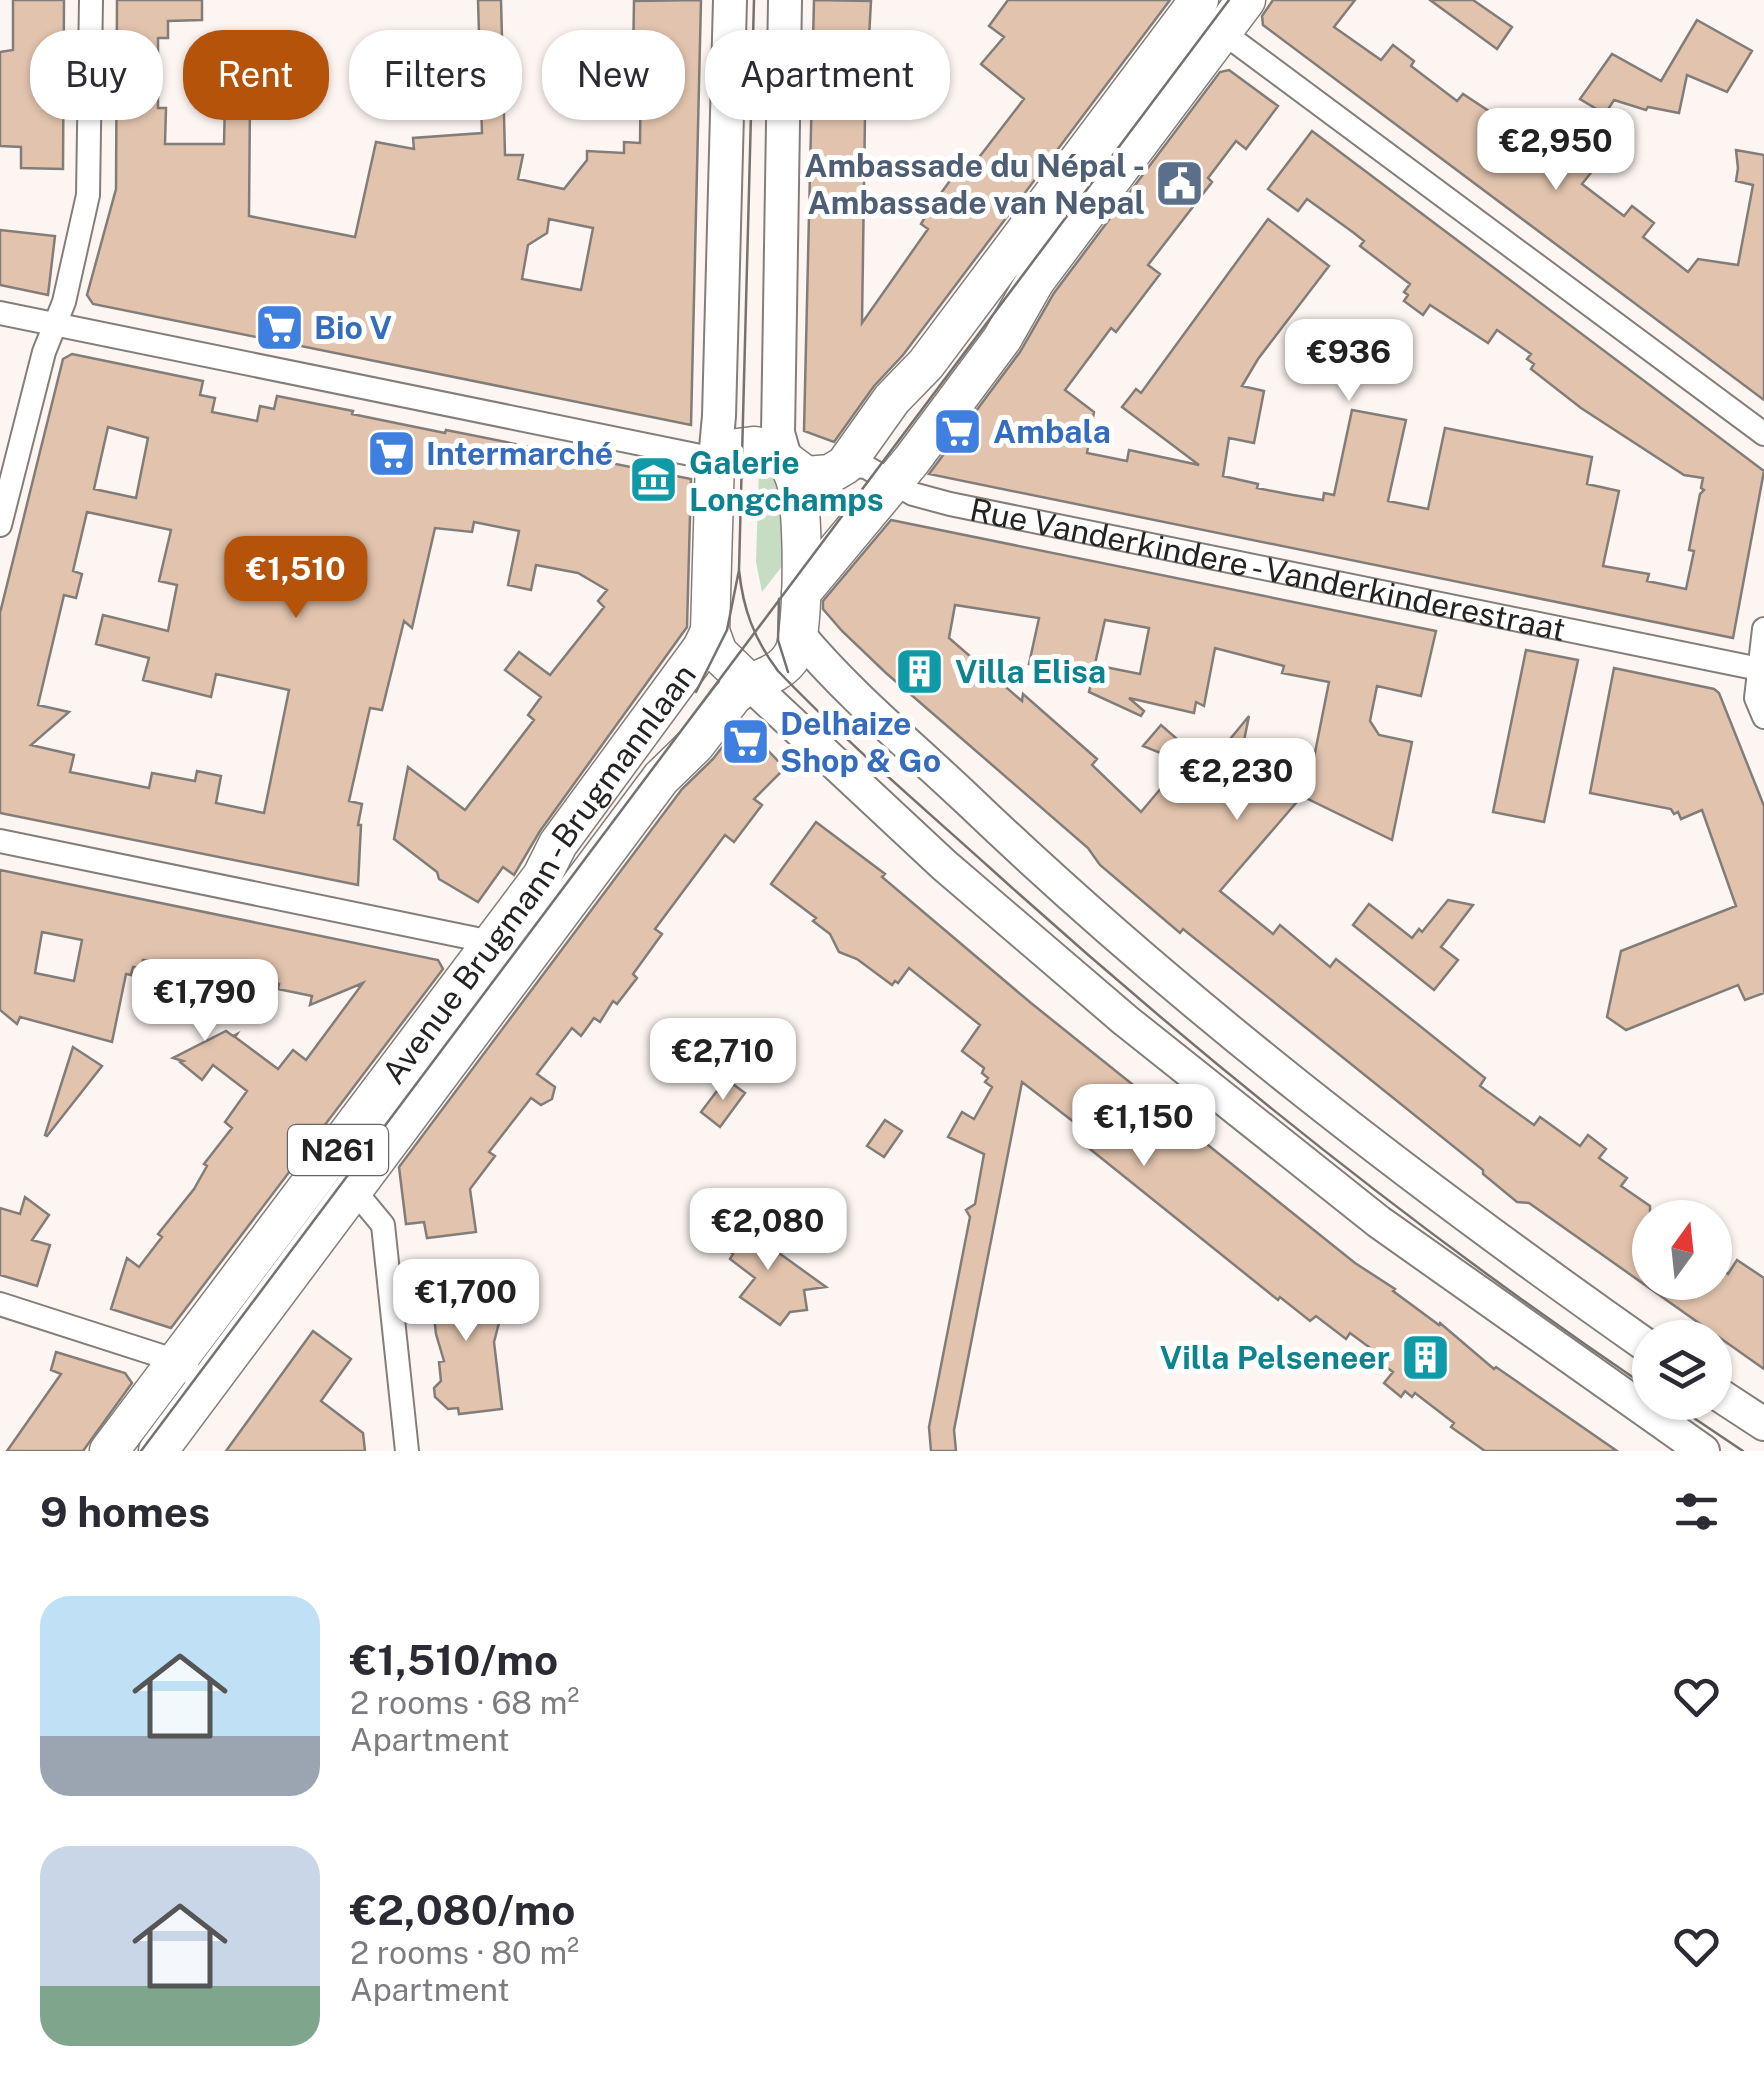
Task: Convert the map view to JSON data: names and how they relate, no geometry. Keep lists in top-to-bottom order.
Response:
{
  "streets": {
    "main road": ["Rue Vanderkindere - Vanderkinderestraat", "Avenue Brugmann - Brugmannlaan", "N261"]
  },
  "places": {
    "public building": ["Ambassade du Népal - Ambassade van Nepal"],
    "supermarket": [
      "Bio V",
      "Ambala",
      "Intermarché",
      "Delhaize Shop & Go"
    ],
    "museum": ["Galerie Longchamps"],
    "building": ["Villa Elisa", "Villa Pelseneer"]
  },
  "north": "top",
  "page": {
    "chip": [
      "Buy",
      "Rent",
      "Filters",
      "New",
      "Apartment"
    ],
    "price": [
      "€2,950",
      "€936",
      "€1,510",
      "€2,230",
      "€1,790",
      "€2,710",
      "€1,150",
      "€2,080",
      "€1,700"
    ],
    "heading": "9 homes",
    "list": [
      {
        "name": "€1,510/mo",
        "note": "2 rooms · 68 m² · Apartment"
      },
      {
        "name": "€2,080/mo",
        "note": "2 rooms · 80 m² · Apartment"
      }
    ]
  }
}
